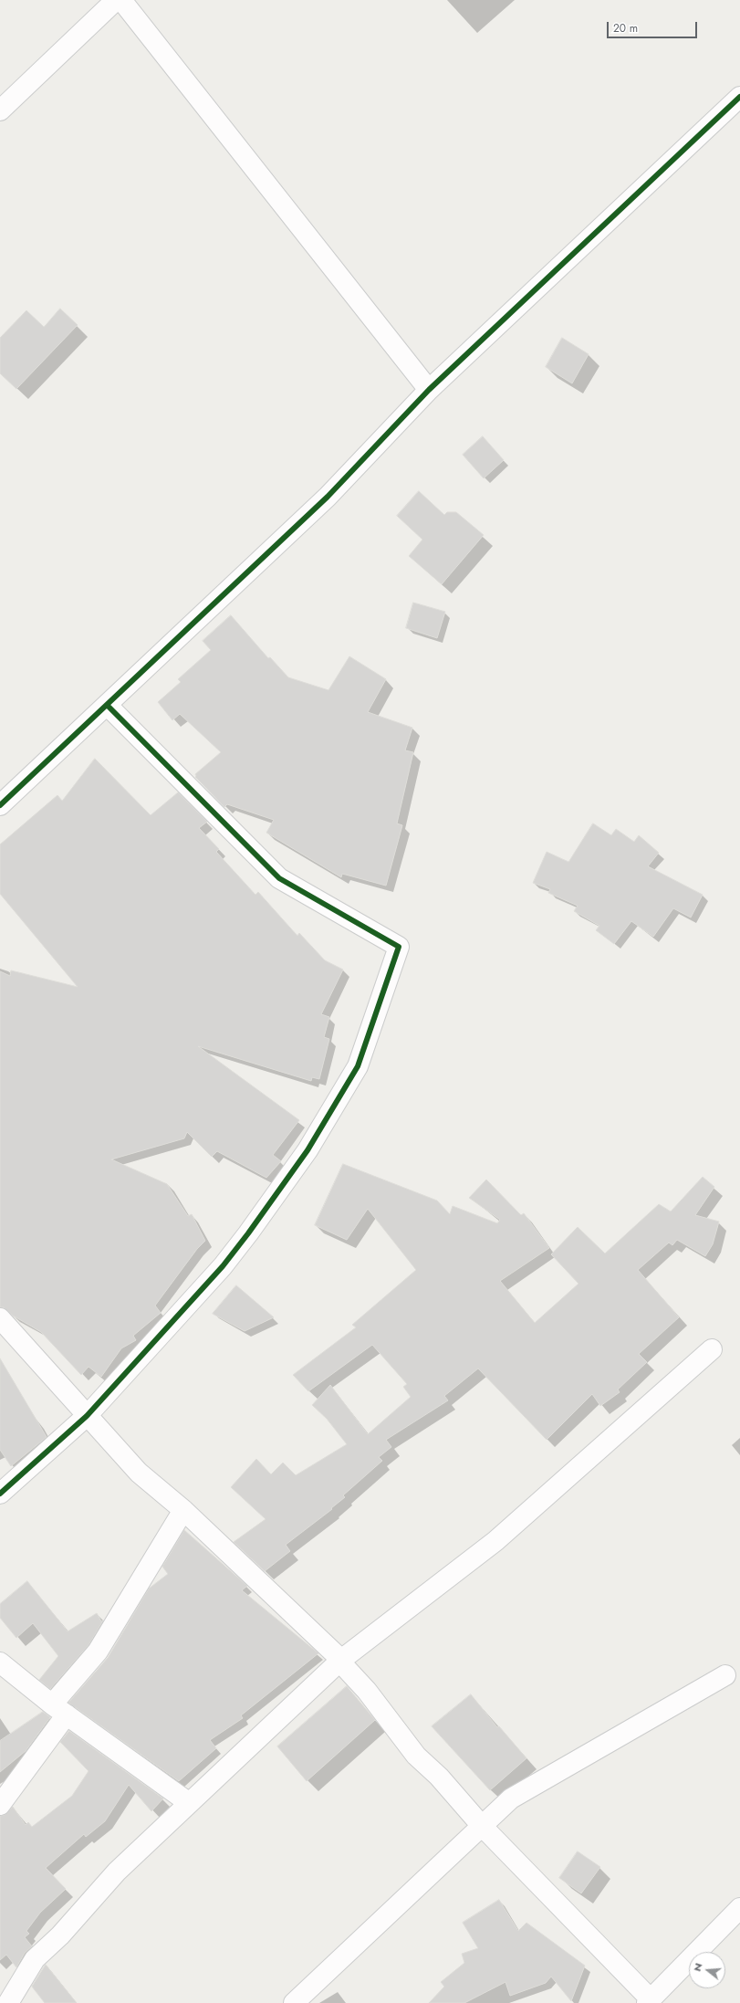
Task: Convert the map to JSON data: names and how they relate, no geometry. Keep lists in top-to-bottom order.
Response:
{
  "scale_bar": "20 m",
  "north": "left"
}
